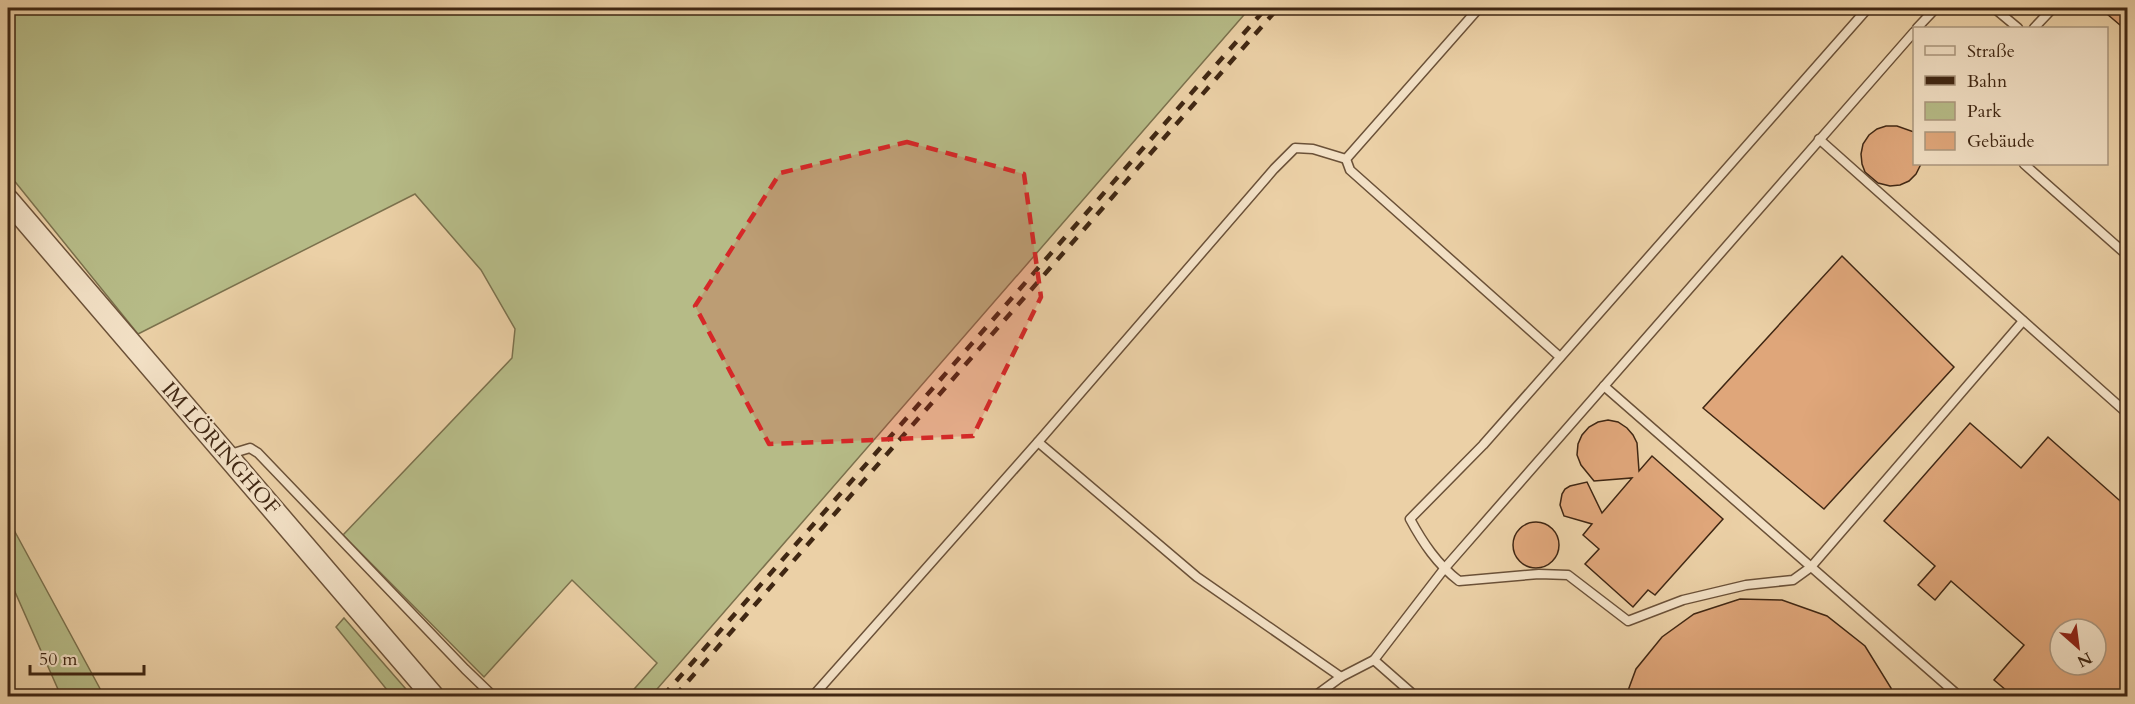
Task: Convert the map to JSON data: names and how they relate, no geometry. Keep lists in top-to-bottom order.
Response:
{
  "streets": {
    "street": ["IM LÖRINGHOF"]
  },
  "legend": [
    "Straße",
    "Bahn",
    "Park",
    "Gebäude"
  ],
  "scale_bar": "50 m",
  "north": "bottom right"
}
